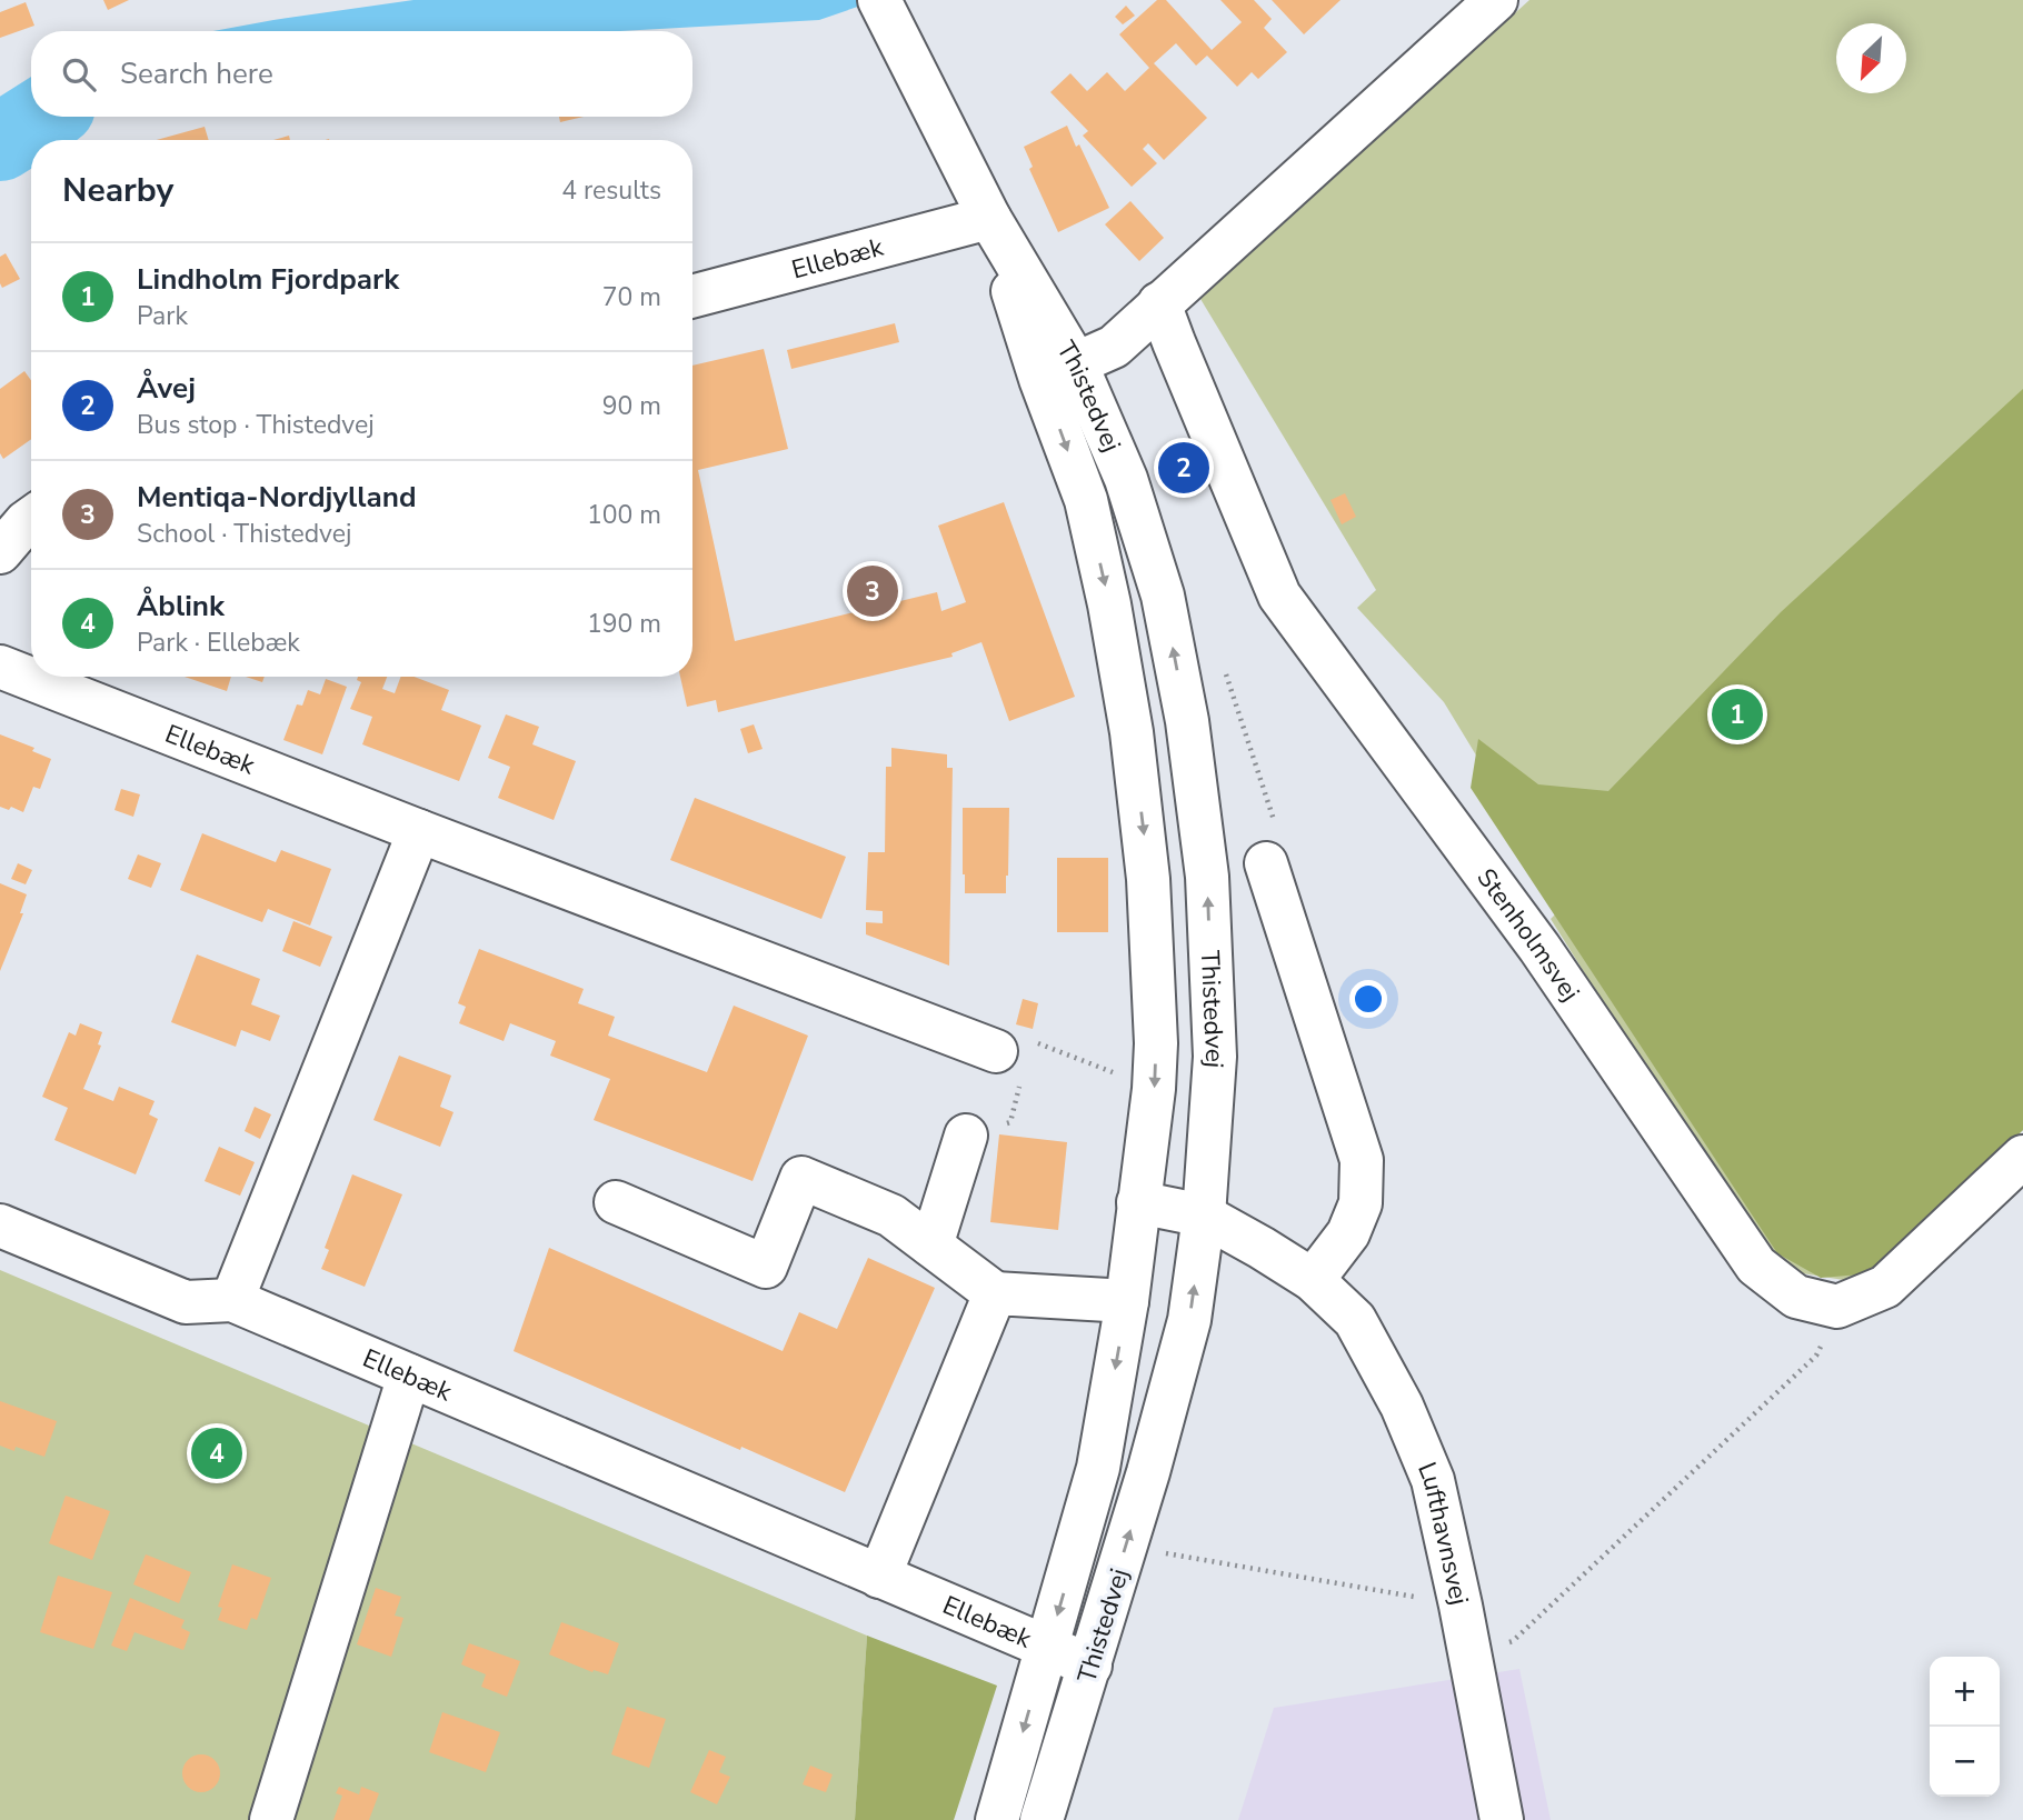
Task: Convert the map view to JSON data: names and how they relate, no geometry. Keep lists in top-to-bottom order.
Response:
{
  "streets": {
    "street": [
      "Ellebæk",
      "Thistedvej",
      "Stenholmsvej",
      "Lufthavnsvej"
    ]
  },
  "crossings": [
    ["Ellebæk", "Thistedvej"],
    ["Thistedvej", "Lufthavnsvej"]
  ],
  "north": "bottom left",
  "page": {
    "search": "Search here",
    "heading": ["Nearby", "4 results"],
    "list": [
      {
        "mark": "1",
        "name": "Lindholm Fjordpark",
        "note": "Park",
        "value": "70 m"
      },
      {
        "mark": "2",
        "name": "Åvej",
        "note": "Bus stop · Thistedvej",
        "value": "90 m"
      },
      {
        "mark": "3",
        "name": "Mentiqa-Nordjylland",
        "note": "School · Thistedvej",
        "value": "100 m"
      },
      {
        "mark": "4",
        "name": "Åblink",
        "note": "Park · Ellebæk",
        "value": "190 m"
      }
    ],
    "pins": [
      "2",
      "3",
      "1",
      "4"
    ],
    "map_buttons": ["+", "−"]
  }
}
